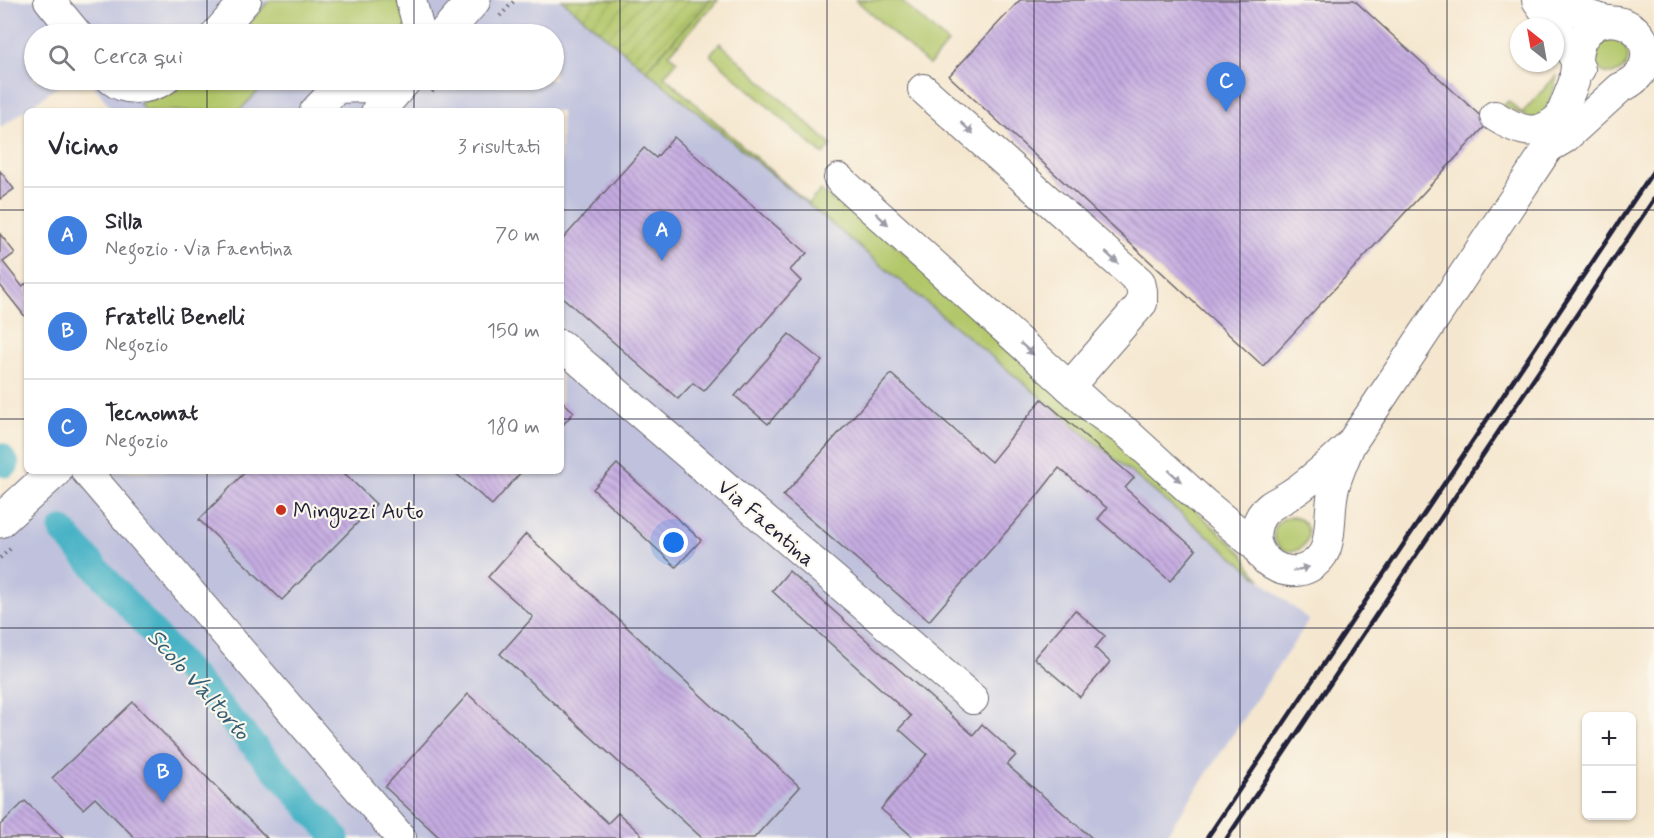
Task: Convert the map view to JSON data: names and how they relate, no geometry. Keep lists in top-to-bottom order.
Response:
{
  "streets": {
    "street": ["Via Faentina"]
  },
  "water": ["Scolo Valtorto"],
  "places": ["Minguzzi Auto"],
  "north": "top left",
  "page": {
    "search": "Cerca qui",
    "pins": ["C", "A", "B"],
    "heading": ["Vicino", "3 risultati"],
    "list": [
      {
        "mark": "A",
        "name": "Silla",
        "note": "Negozio · Via Faentina",
        "value": "70 m"
      },
      {
        "mark": "B",
        "name": "Fratelli Benelli",
        "note": "Negozio",
        "value": "150 m"
      },
      {
        "mark": "C",
        "name": "Tecnomat",
        "note": "Negozio",
        "value": "180 m"
      }
    ],
    "map_buttons": ["+", "−"]
  }
}
